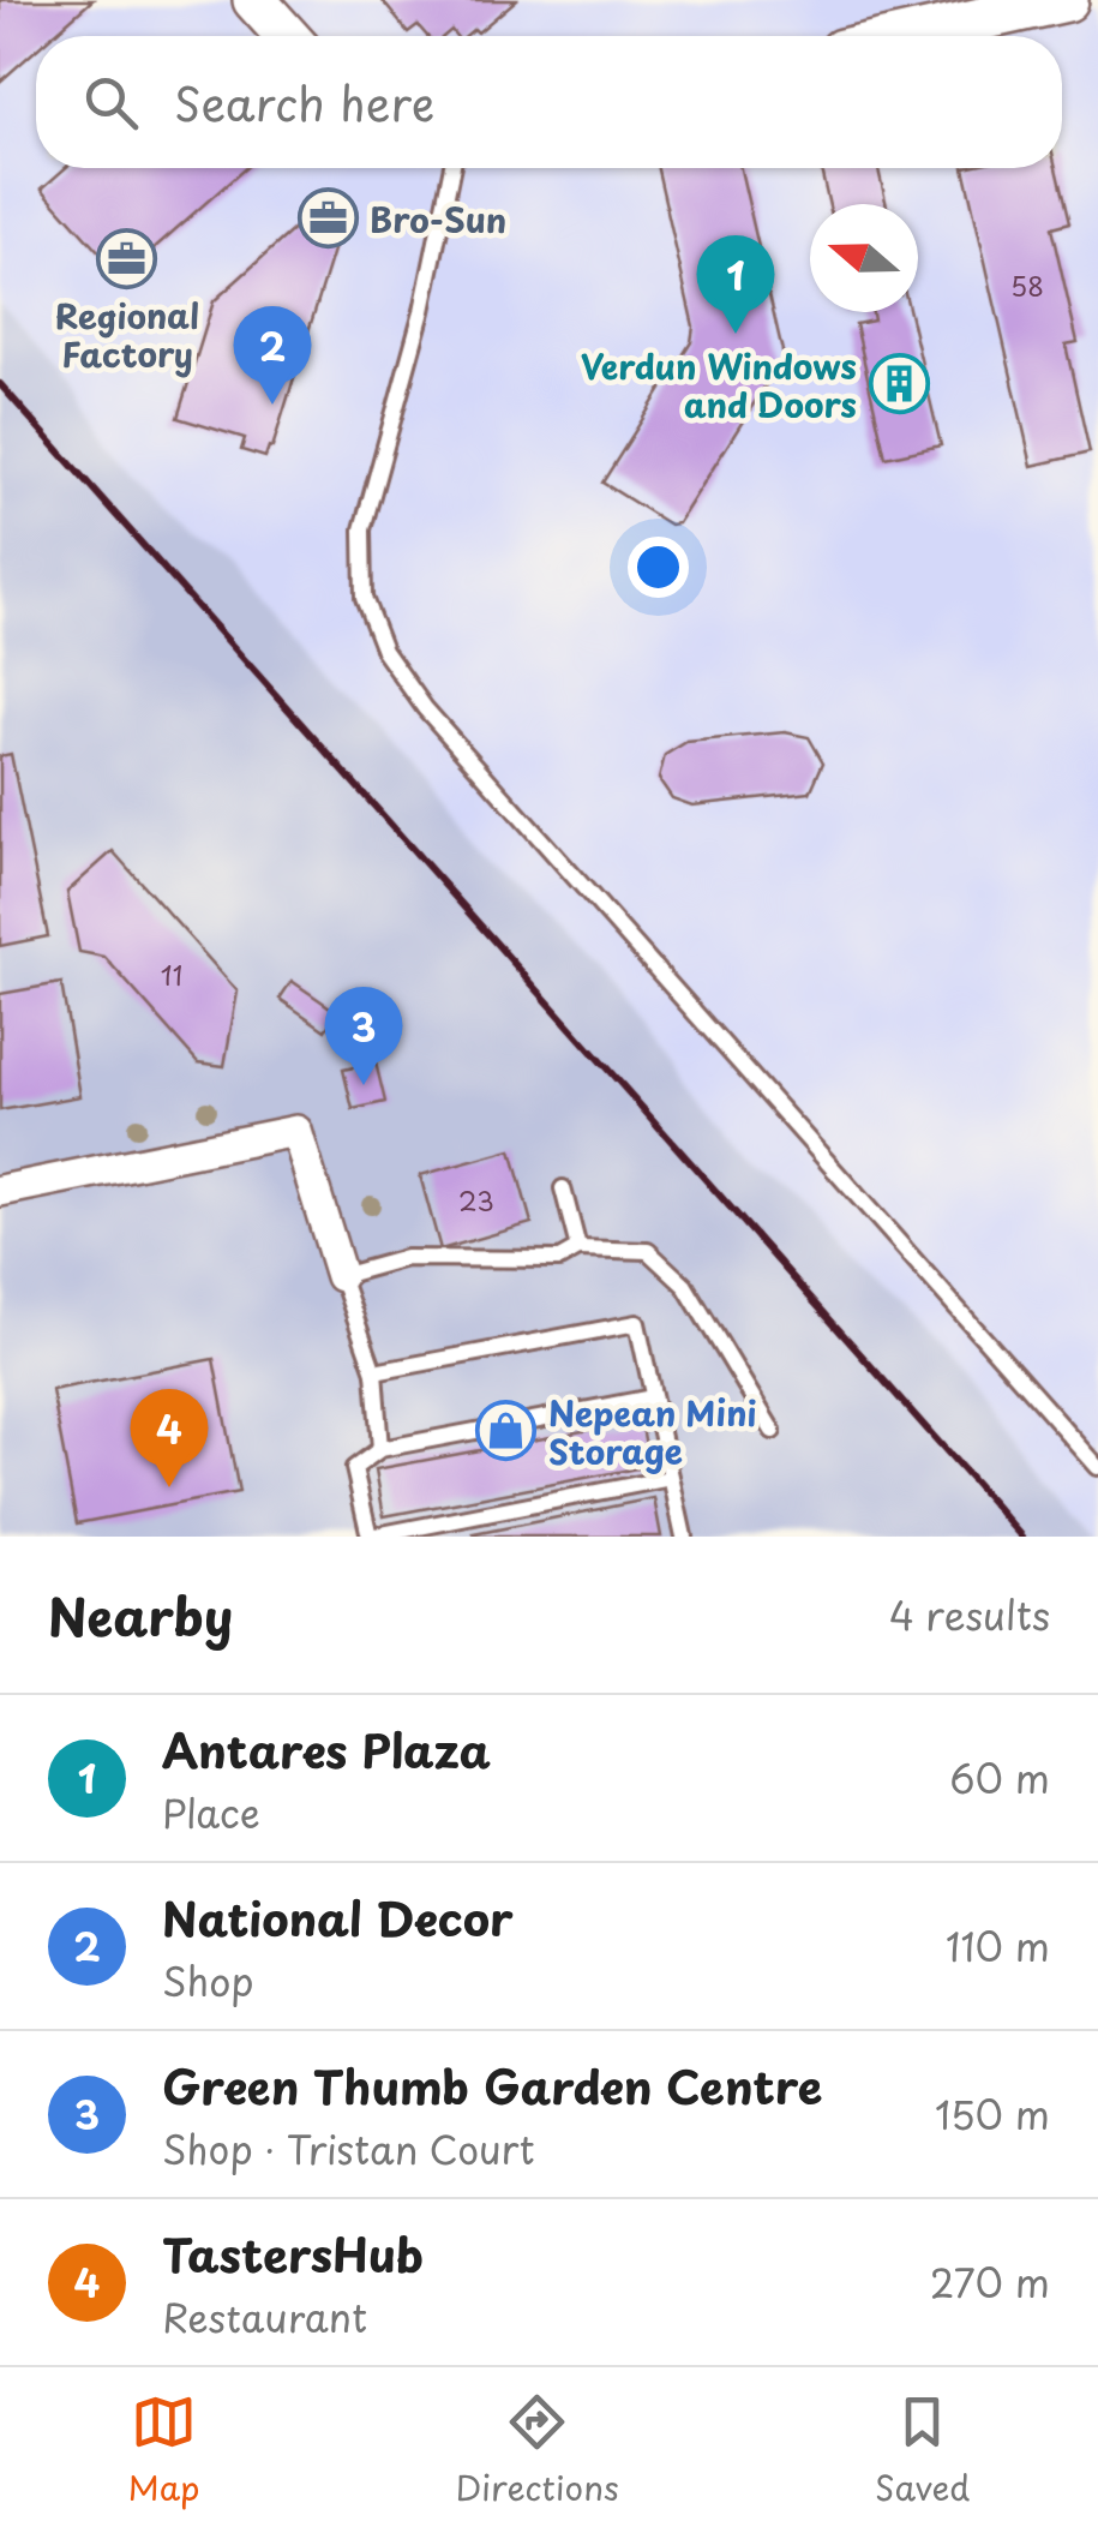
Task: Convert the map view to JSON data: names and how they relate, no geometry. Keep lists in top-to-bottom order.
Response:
{
  "places": {
    "office": ["Bro-Sun", "Regional Factory"],
    "building": ["Verdun Windows and Doors"],
    "shop": ["Nepean Mini Storage"]
  },
  "house_numbers": ["58", "11", "23"],
  "north": "left",
  "page": {
    "search": "Search here",
    "pins": [
      "1",
      "2",
      "3",
      "4"
    ],
    "heading": ["Nearby", "4 results"],
    "list": [
      {
        "mark": "1",
        "name": "Antares Plaza",
        "note": "Place",
        "value": "60 m"
      },
      {
        "mark": "2",
        "name": "National Decor",
        "note": "Shop",
        "value": "110 m"
      },
      {
        "mark": "3",
        "name": "Green Thumb Garden Centre",
        "note": "Shop · Tristan Court",
        "value": "150 m"
      },
      {
        "mark": "4",
        "name": "TastersHub",
        "note": "Restaurant",
        "value": "270 m"
      }
    ],
    "nav": ["Map", "Directions", "Saved"]
  }
}
